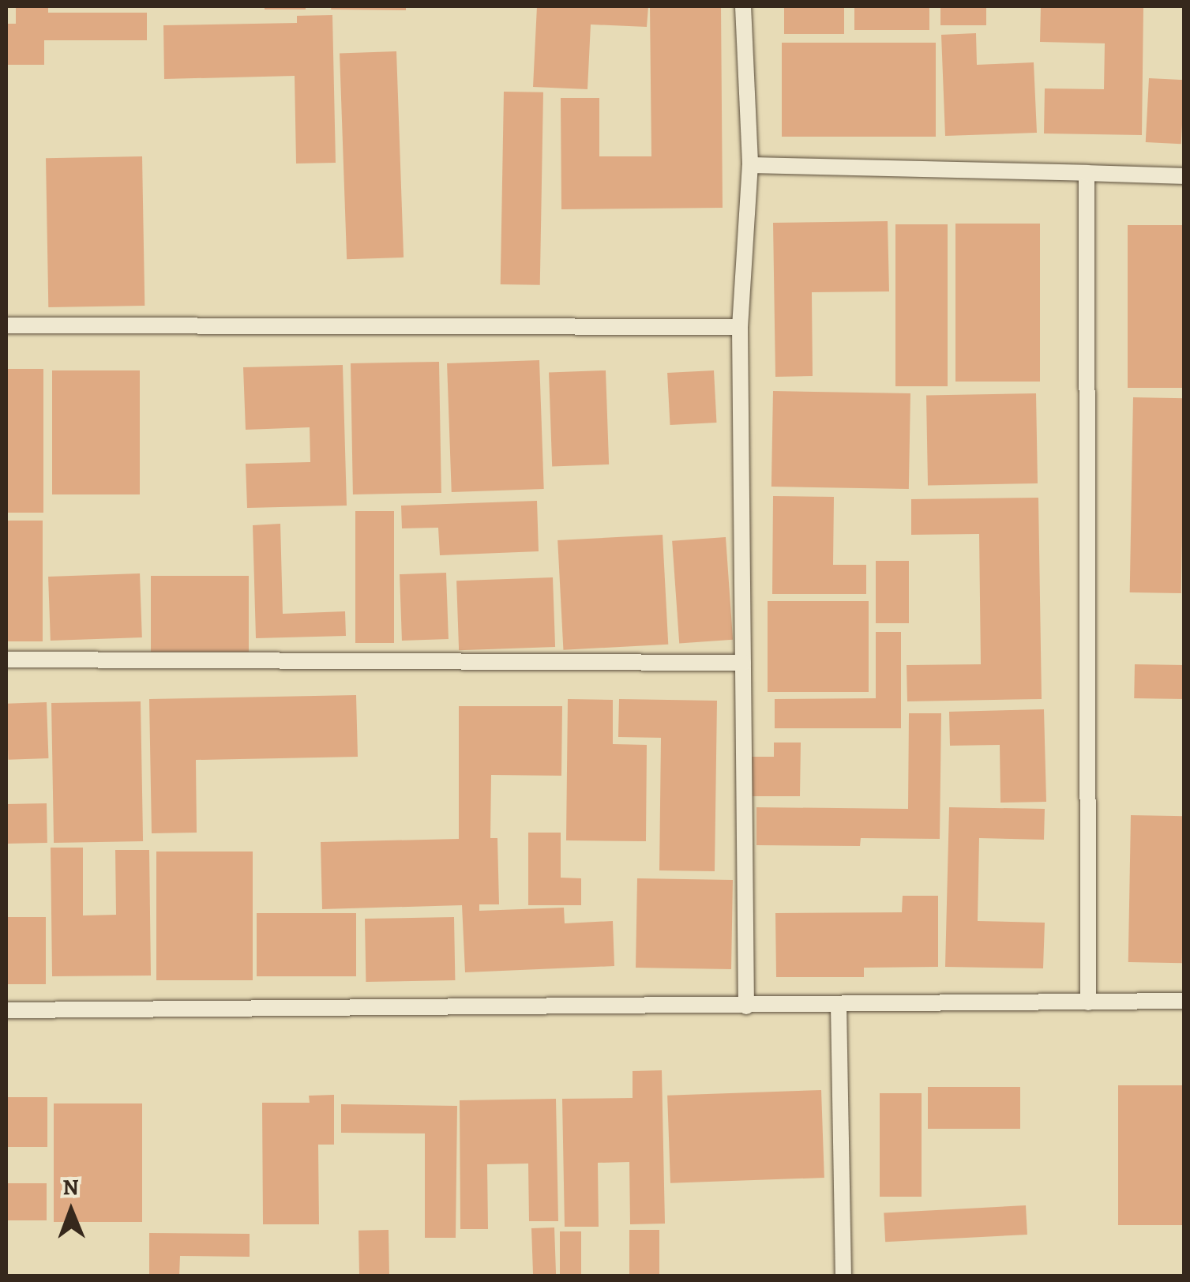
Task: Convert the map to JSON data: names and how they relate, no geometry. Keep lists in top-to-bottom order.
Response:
{
  "north": "top"
}
